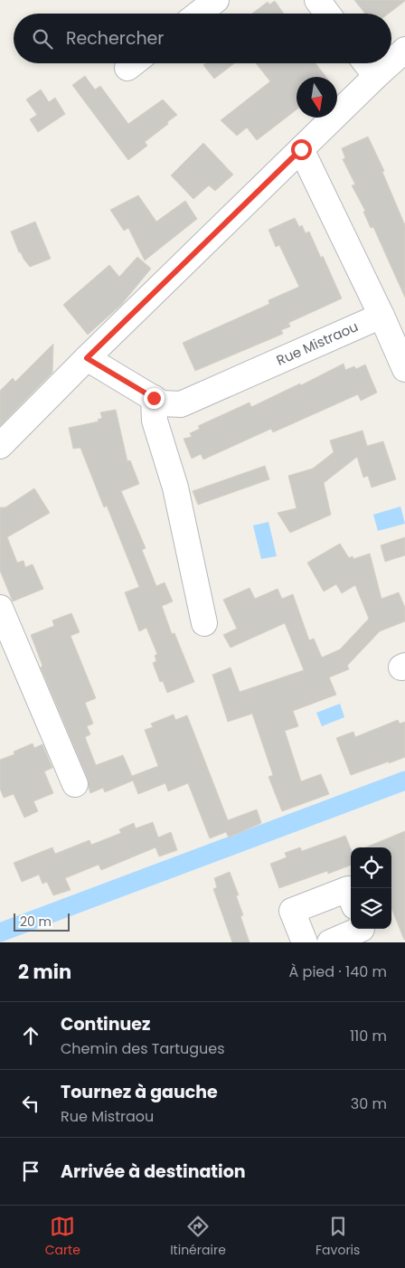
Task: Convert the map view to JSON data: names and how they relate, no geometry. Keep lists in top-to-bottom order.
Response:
{
  "streets": {
    "street": ["Rue Mistraou"]
  },
  "scale_bar": "20 m",
  "north": "bottom",
  "page": {
    "search": "Rechercher",
    "scale": "20 m",
    "heading": ["2 min", "À pied · 140 m"],
    "list": [
      ["Continuez", "Chemin des Tartugues", "110 m"],
      ["Tournez à gauche", "Rue Mistraou", "30 m"],
      "Arrivée à destination"
    ],
    "nav": ["Carte", "Itinéraire", "Favoris"]
  }
}
